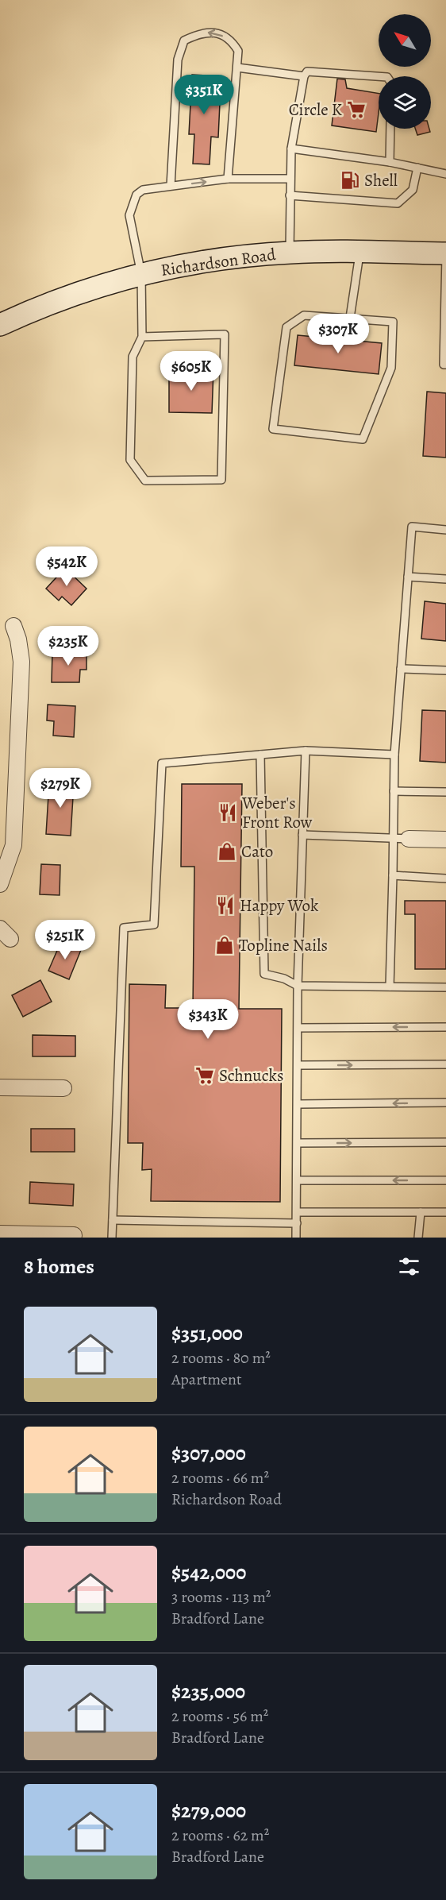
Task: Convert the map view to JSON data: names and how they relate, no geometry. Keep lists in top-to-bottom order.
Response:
{
  "streets": {
    "street": ["Richardson Road"]
  },
  "places": {
    "supermarket": ["Circle K", "Schnucks"],
    "fuel station": ["Shell"],
    "restaurant": ["Weber's Front Row", "Happy Wok"],
    "shop": ["Cato", "Topline Nails"]
  },
  "north": "top left",
  "page": {
    "price": [
      "$351K",
      "$307K",
      "$605K",
      "$542K",
      "$235K",
      "$279K",
      "$251K",
      "$343K"
    ],
    "heading": "8 homes",
    "list": [
      {
        "name": "$351,000",
        "note": "2 rooms · 80 m² · Apartment"
      },
      {
        "name": "$307,000",
        "note": "2 rooms · 66 m² · Richardson Road"
      },
      {
        "name": "$542,000",
        "note": "3 rooms · 113 m² · Bradford Lane"
      },
      {
        "name": "$235,000",
        "note": "2 rooms · 56 m² · Bradford Lane"
      },
      {
        "name": "$279,000",
        "note": "2 rooms · 62 m² · Bradford Lane"
      }
    ]
  }
}
